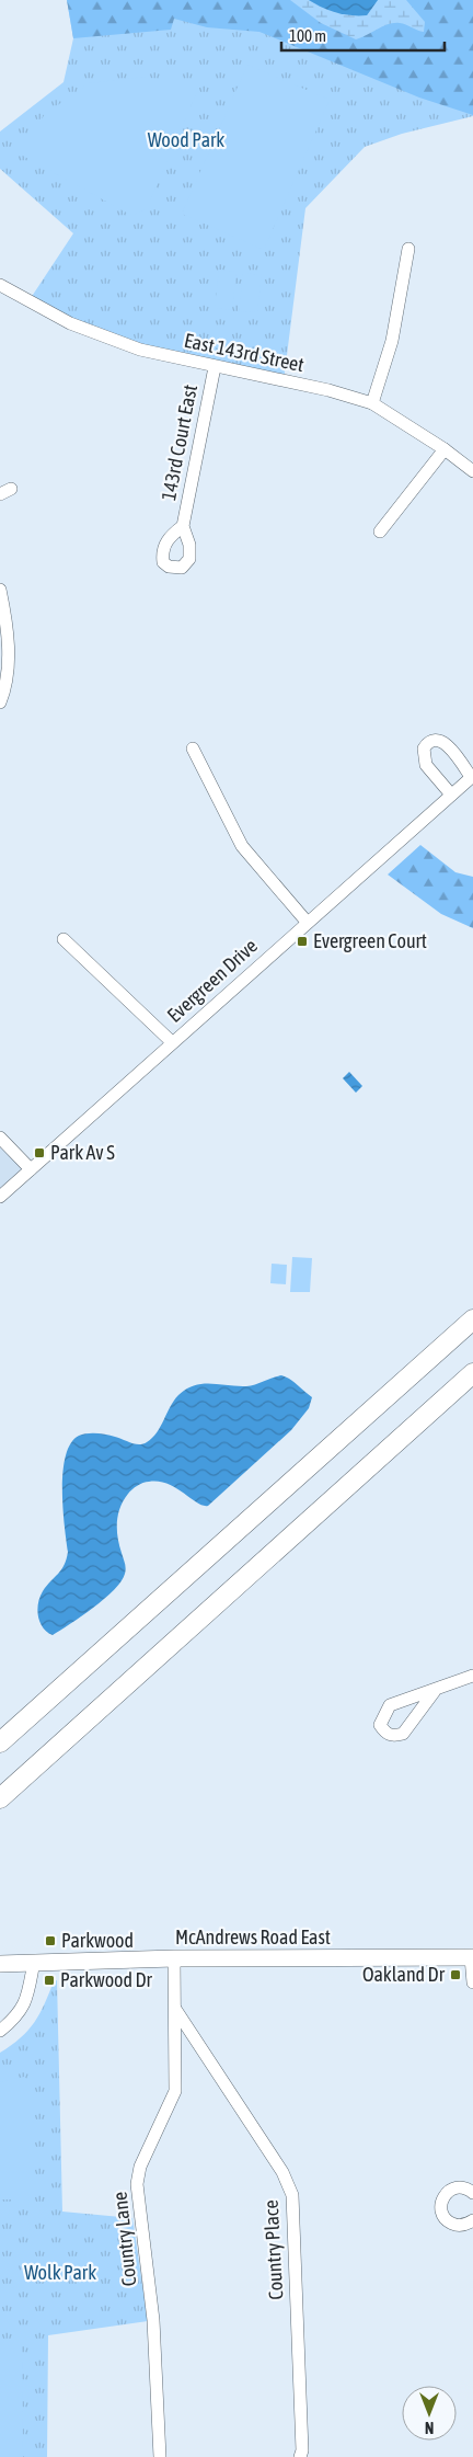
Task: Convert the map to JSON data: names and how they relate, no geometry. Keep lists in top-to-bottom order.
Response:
{
  "streets": {
    "main road": ["McAndrews Road East"],
    "street": [
      "East 143rd Street",
      "143rd Court East",
      "Evergreen Drive",
      "Country Lane",
      "Country Place"
    ]
  },
  "crossings": [
    ["East 143rd Street", "143rd Court East"],
    ["McAndrews Road East", "Country Lane"],
    ["Country Lane", "Country Place"]
  ],
  "parks": ["Wood Park", "Wolk Park"],
  "places": {
    "transit": [
      "Evergreen Court",
      "Park Av S",
      "Parkwood",
      "Oakland Dr",
      "Parkwood Dr"
    ]
  },
  "scale_bar": "100 m",
  "north": "bottom"
}
